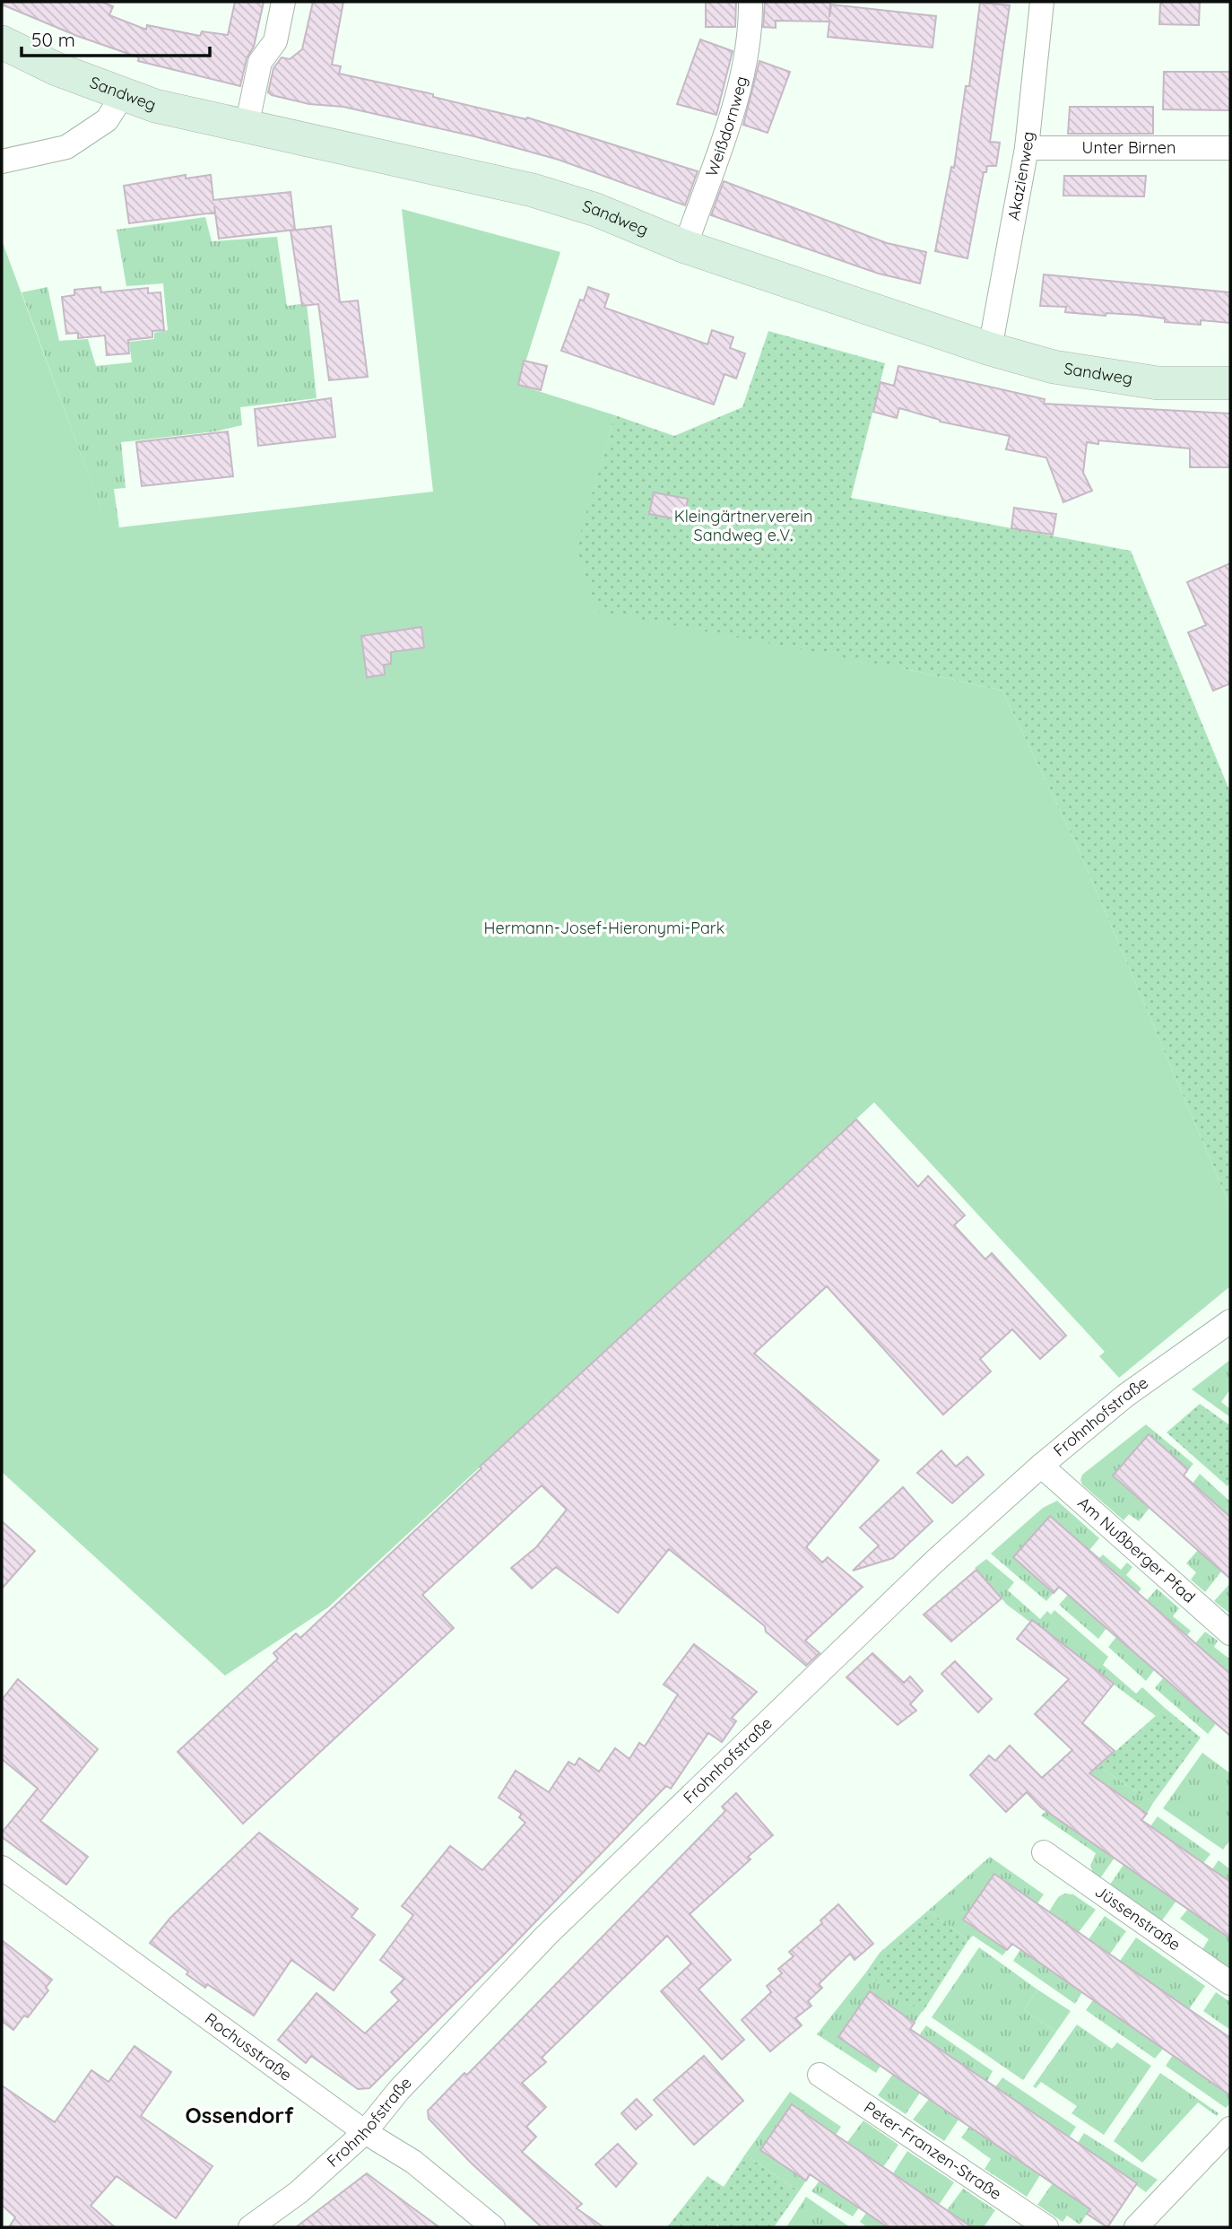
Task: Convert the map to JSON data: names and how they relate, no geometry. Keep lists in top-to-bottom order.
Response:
{
  "streets": {
    "street": [
      "Sandweg",
      "Weißdornweg",
      "Unter Birnen",
      "Akazienweg",
      "Frohnhofstraße",
      "Am Nußberger Pfad",
      "Jüssenstraße",
      "Rochusstraße",
      "Peter-Franzen-Straße"
    ]
  },
  "crossings": [
    ["Sandweg", "Weißdornweg"],
    ["Sandweg", "Akazienweg"],
    ["Unter Birnen", "Akazienweg"],
    ["Frohnhofstraße", "Am Nußberger Pfad"],
    ["Frohnhofstraße", "Rochusstraße"]
  ],
  "districts": ["Ossendorf"],
  "parks": ["Kleingärtnerverein Sandweg e.V.", "Hermann-Josef-Hieronymi-Park"],
  "scale_bar": "50 m"
}
